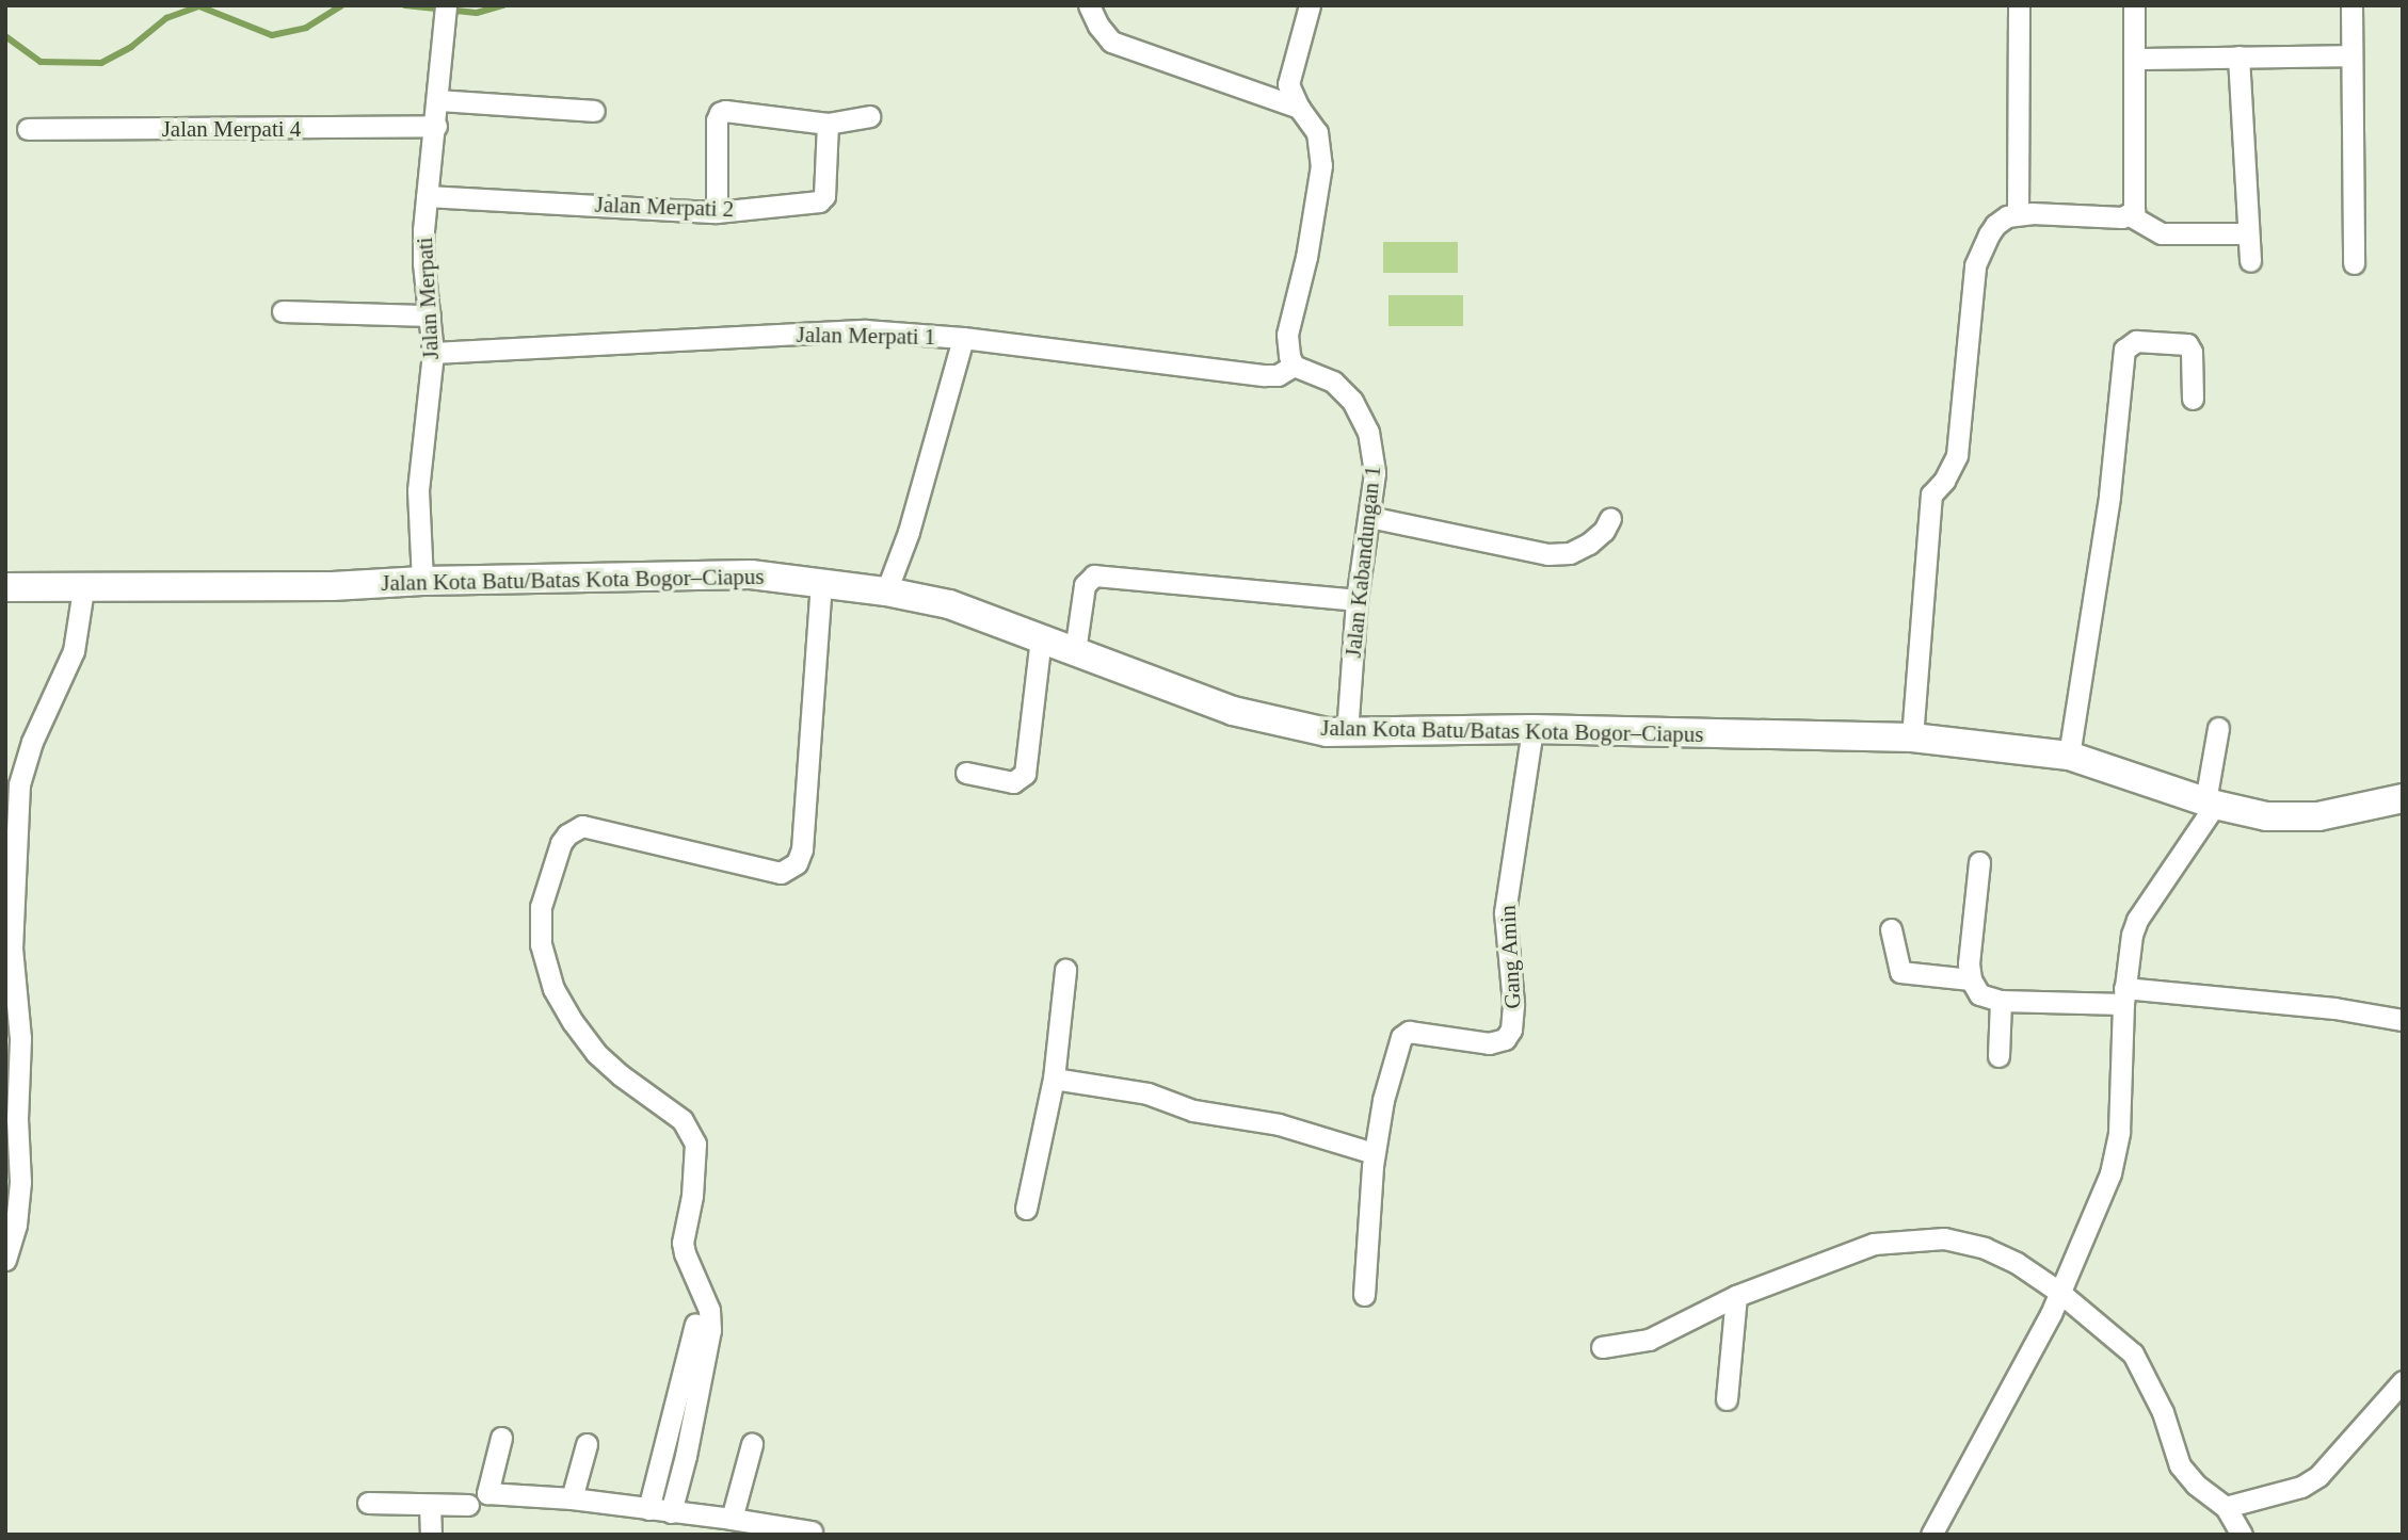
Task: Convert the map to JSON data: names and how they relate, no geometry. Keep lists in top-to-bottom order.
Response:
{
  "streets": {
    "main road": ["Jalan Kota Batu/Batas Kota Bogor–Ciapus"],
    "street": [
      "Jalan Merpati 4",
      "Jalan Merpati 2",
      "Jalan Merpati",
      "Jalan Merpati 1",
      "Jalan Kabandungan 1",
      "Gang Amin"
    ]
  },
  "crossings": [
    ["Jalan Merpati 4", "Jalan Merpati"],
    ["Jalan Merpati 2", "Jalan Merpati"],
    ["Jalan Merpati", "Jalan Merpati 1"],
    ["Jalan Merpati", "Jalan Kota Batu/Batas Kota Bogor–Ciapus"],
    ["Jalan Merpati 1", "Jalan Kabandungan 1"],
    ["Jalan Kabandungan 1", "Jalan Kota Batu/Batas Kota Bogor–Ciapus"],
    ["Jalan Kota Batu/Batas Kota Bogor–Ciapus", "Gang Amin"]
  ]
}
